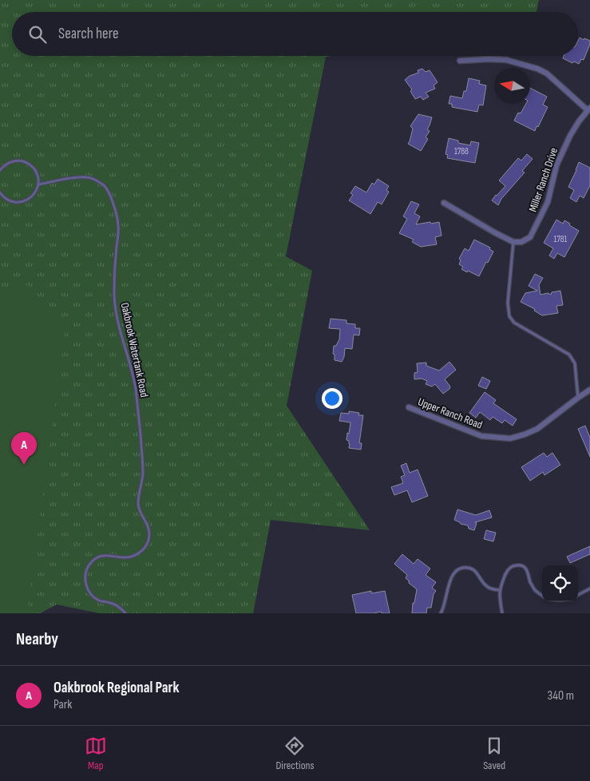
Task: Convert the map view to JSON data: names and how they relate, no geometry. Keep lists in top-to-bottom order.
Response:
{
  "streets": {
    "street": ["Miller Ranch Drive", "Upper Ranch Road"],
    "lane": ["Oakbrook Watertank Road"]
  },
  "house_numbers": ["1788", "1781"],
  "north": "left",
  "page": {
    "search": "Search here",
    "pins": "A",
    "heading": "Nearby",
    "list": [
      {
        "mark": "A",
        "name": "Oakbrook Regional Park",
        "note": "Park",
        "value": "340 m"
      }
    ],
    "nav": ["Map", "Directions", "Saved"]
  }
}
